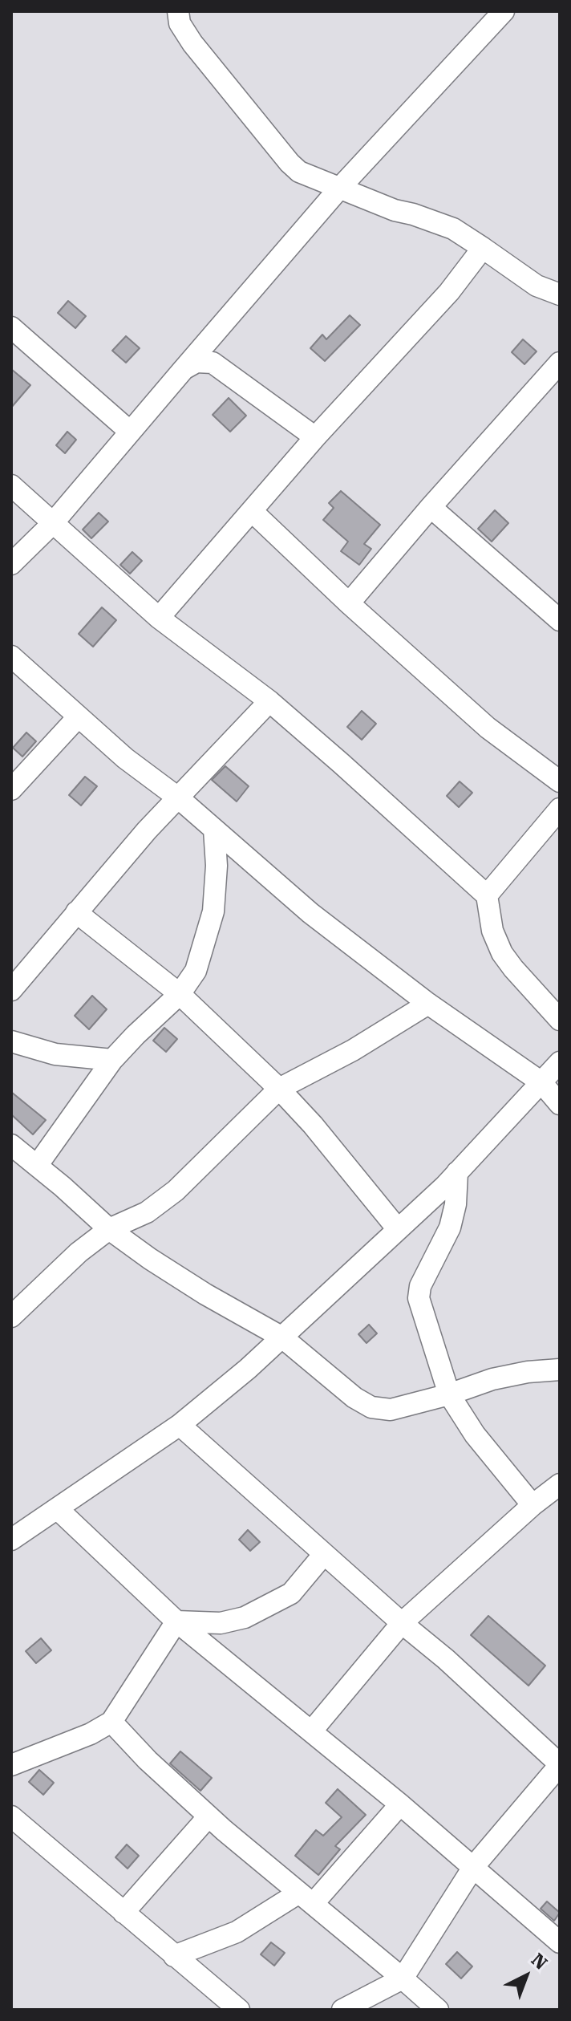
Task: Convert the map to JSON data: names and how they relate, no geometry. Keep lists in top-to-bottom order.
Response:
{
  "north": "top right"
}
